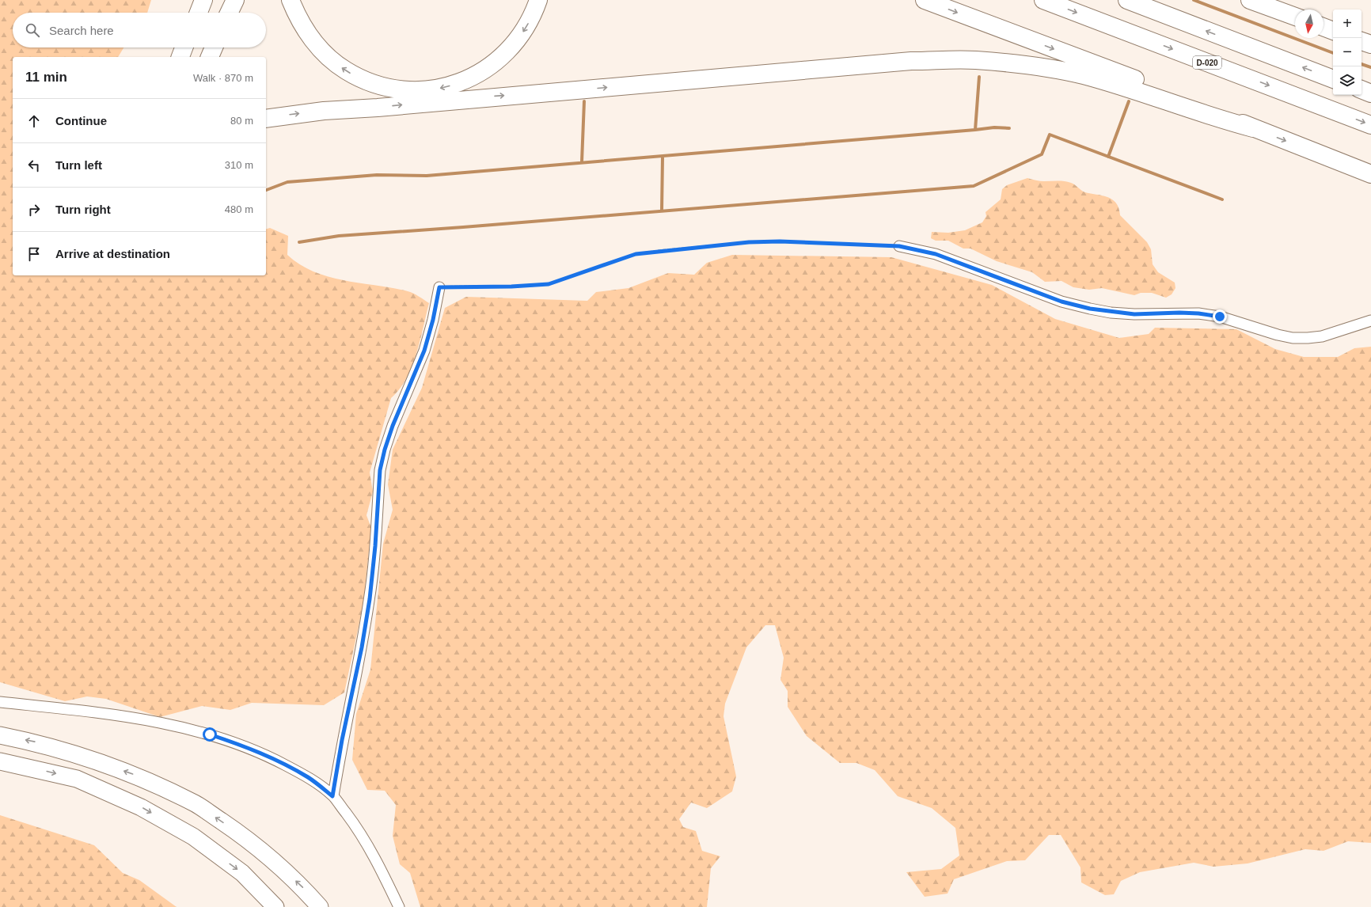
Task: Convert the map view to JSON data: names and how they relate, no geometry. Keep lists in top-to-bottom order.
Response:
{
  "streets": {
    "highway": ["D-020"]
  },
  "north": "bottom",
  "page": {
    "map_buttons": ["+", "−"],
    "search": "Search here",
    "heading": ["11 min", "Walk · 870 m"],
    "list": [
      ["Continue", "80 m"],
      ["Turn left", "310 m"],
      ["Turn right", "480 m"],
      "Arrive at destination"
    ]
  }
}
